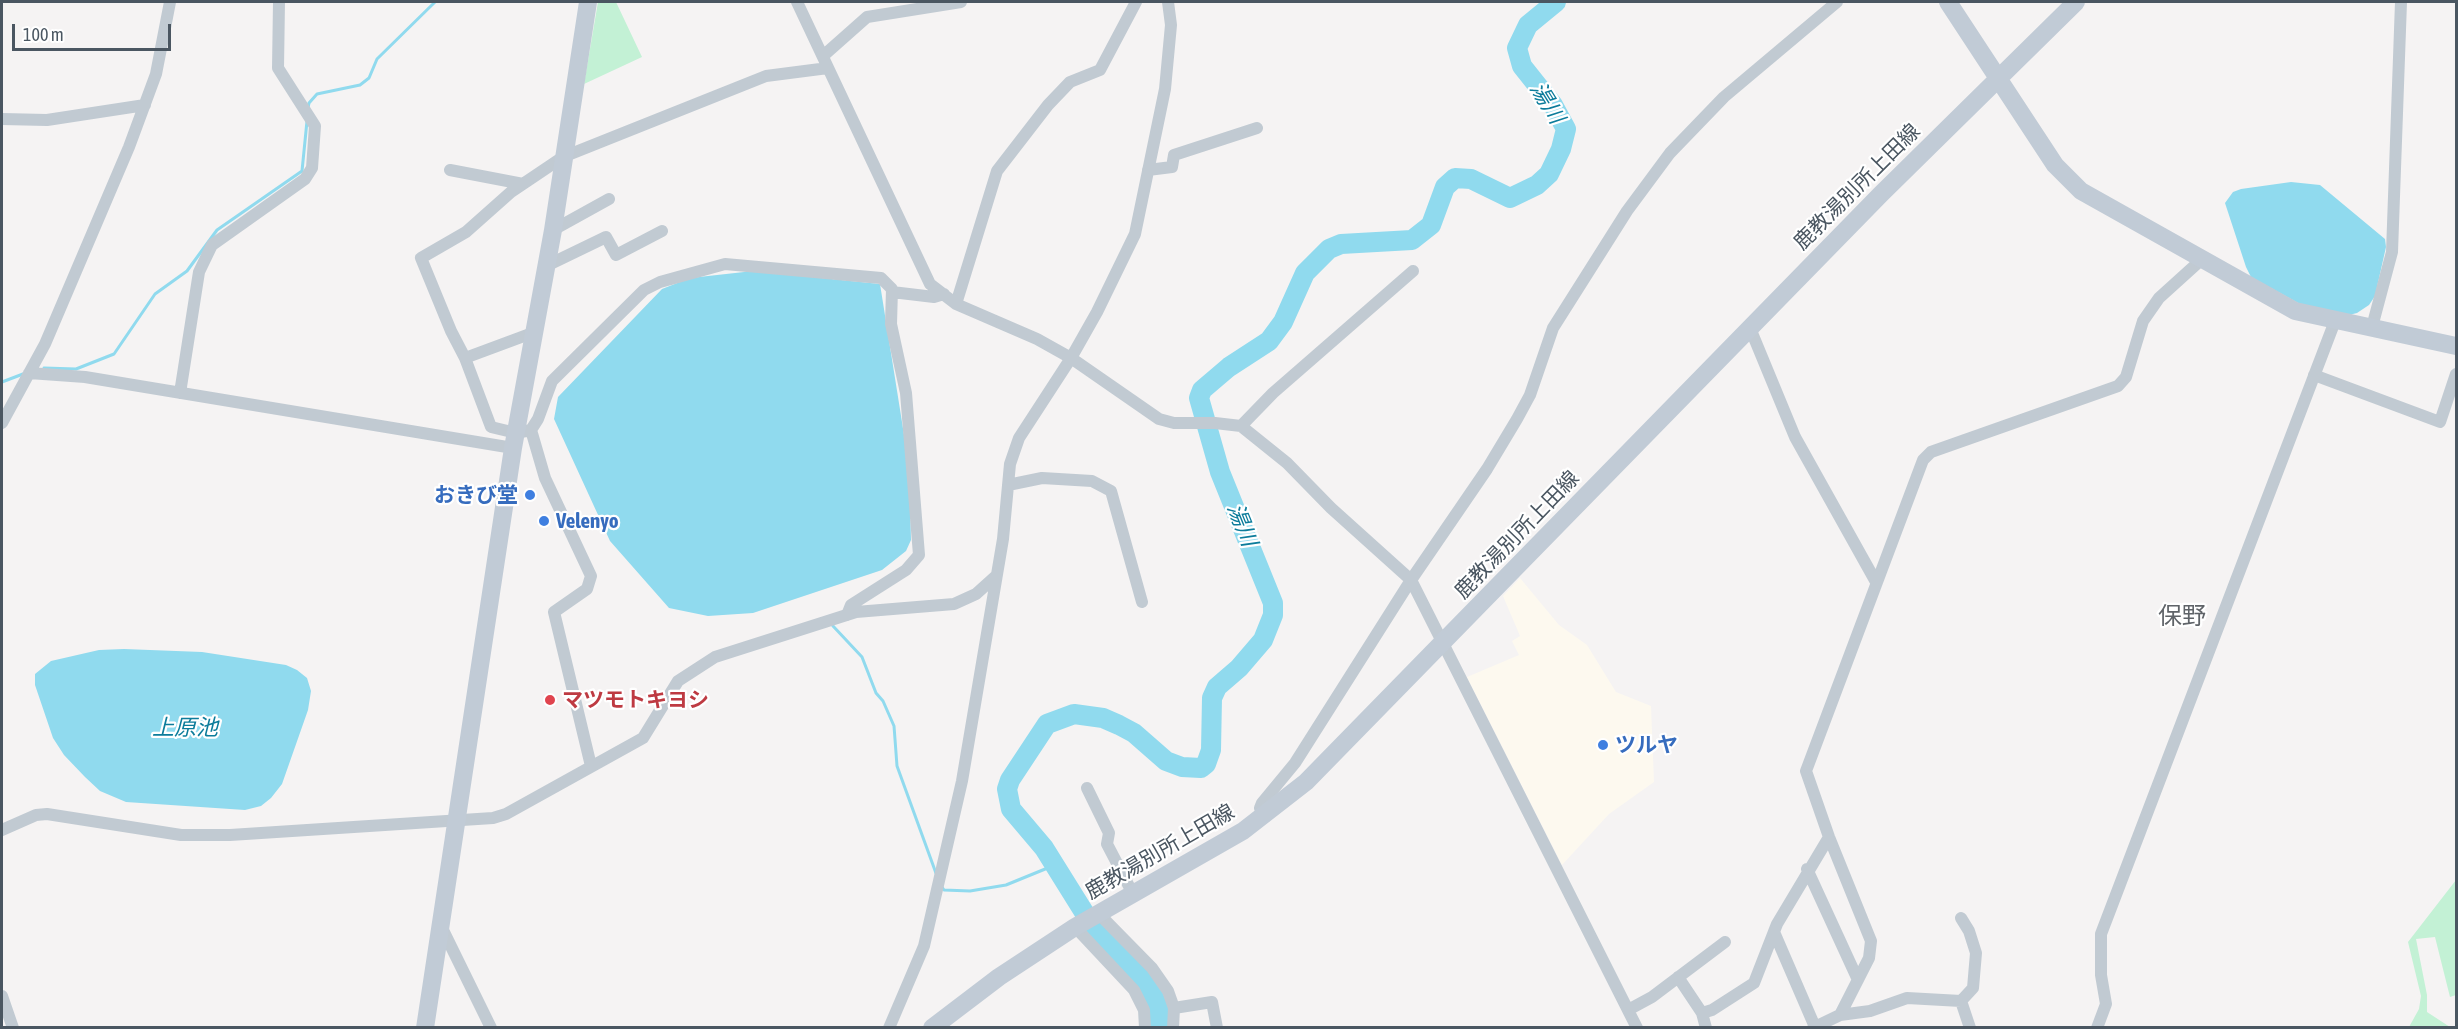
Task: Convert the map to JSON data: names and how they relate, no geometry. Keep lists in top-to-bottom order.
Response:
{
  "streets": {
    "street": ["鹿教湯別所上田線"]
  },
  "districts": ["保野"],
  "water": ["湯川", "上原池"],
  "places": [
    "おきび堂",
    "Velenyo",
    "マツモトキヨシ",
    "ツルヤ"
  ],
  "scale_bar": "100 m"
}
